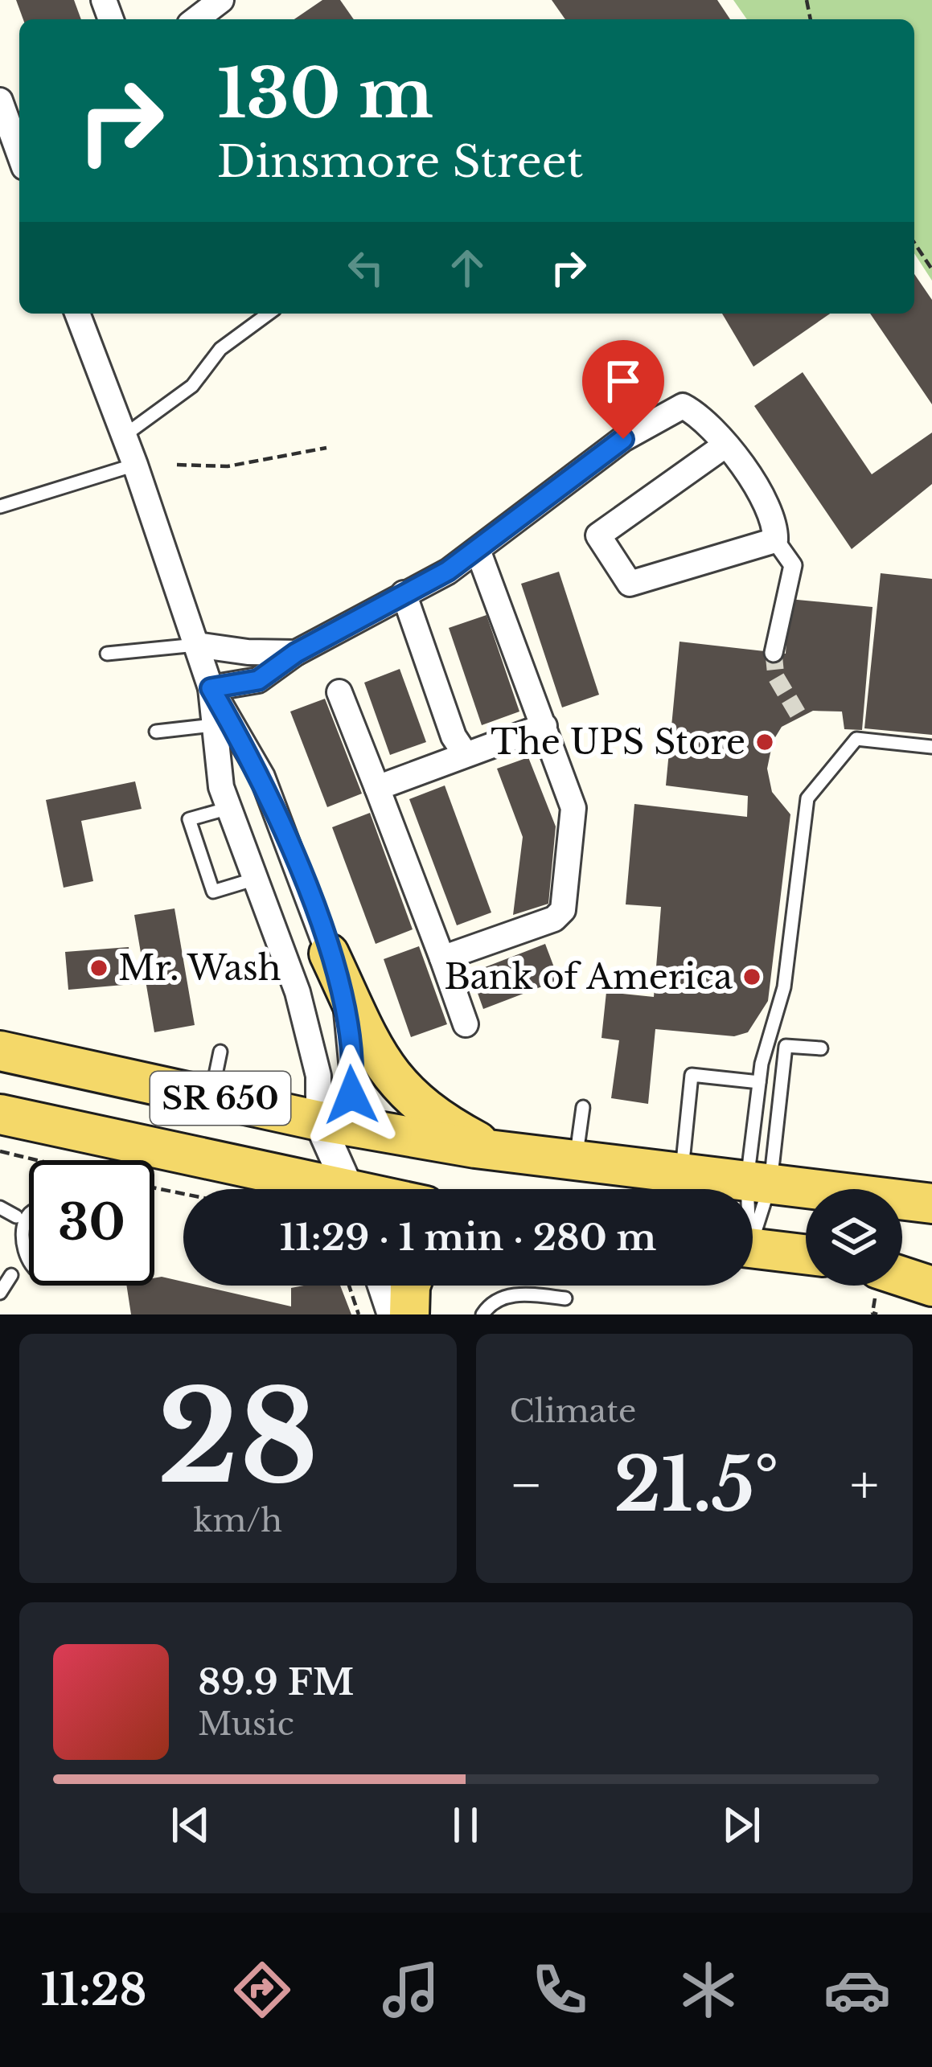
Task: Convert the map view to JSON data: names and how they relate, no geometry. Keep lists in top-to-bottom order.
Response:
{
  "streets": {
    "main road": ["SR 650"]
  },
  "places": ["The UPS Store", "Mr. Wash", "Bank of America"],
  "page": {
    "turn": ["130 m", "Dinsmore Street"],
    "limit": "30",
    "trip": "11:29 · 1 min · 280 m",
    "tile": [
      ["28", "km/h"],
      "Climate"
    ],
    "heat": ["−", "21.5°", "+"],
    "song": ["89.9 FM", "Music"],
    "tabs": "11:28"
  }
}
